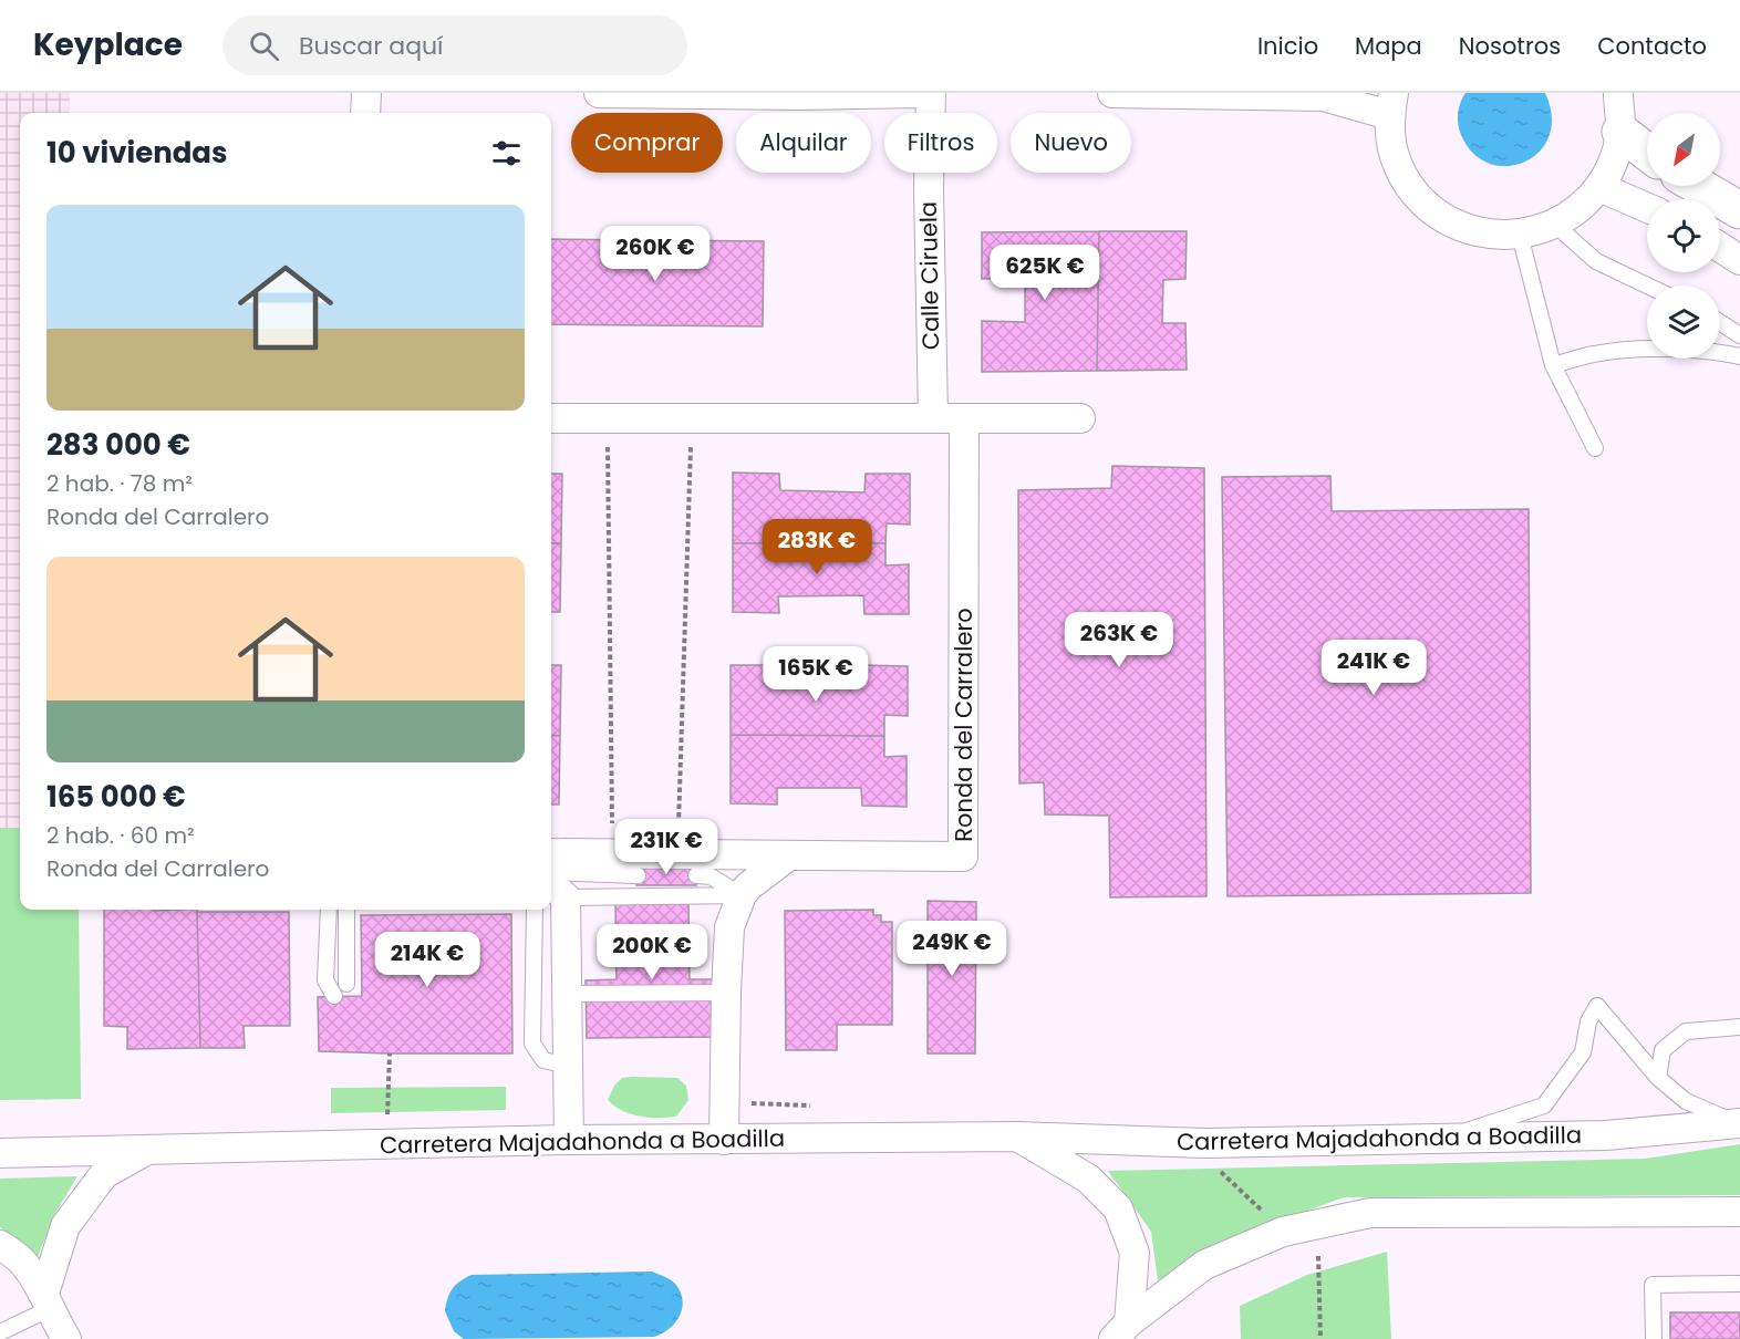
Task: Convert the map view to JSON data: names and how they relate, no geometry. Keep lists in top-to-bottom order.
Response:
{
  "streets": {
    "street": ["Calle Ciruela", "Ronda del Carralero", "Carretera Majadahonda a Boadilla"]
  },
  "north": "bottom left",
  "page": {
    "header": "Keyplace",
    "search": "Buscar aquí",
    "nav": [
      "Inicio",
      "Mapa",
      "Nosotros",
      "Contacto"
    ],
    "chip": [
      "Comprar",
      "Alquilar",
      "Filtros",
      "Nuevo"
    ],
    "heading": "10 viviendas",
    "list": [
      {
        "name": "283 000 €",
        "note": "2 hab. · 78 m² · Ronda del Carralero"
      },
      {
        "name": "165 000 €",
        "note": "2 hab. · 60 m² · Ronda del Carralero"
      }
    ],
    "price": [
      "260K €",
      "625K €",
      "283K €",
      "263K €",
      "241K €",
      "165K €",
      "231K €",
      "249K €",
      "200K €",
      "214K €"
    ]
  }
}
